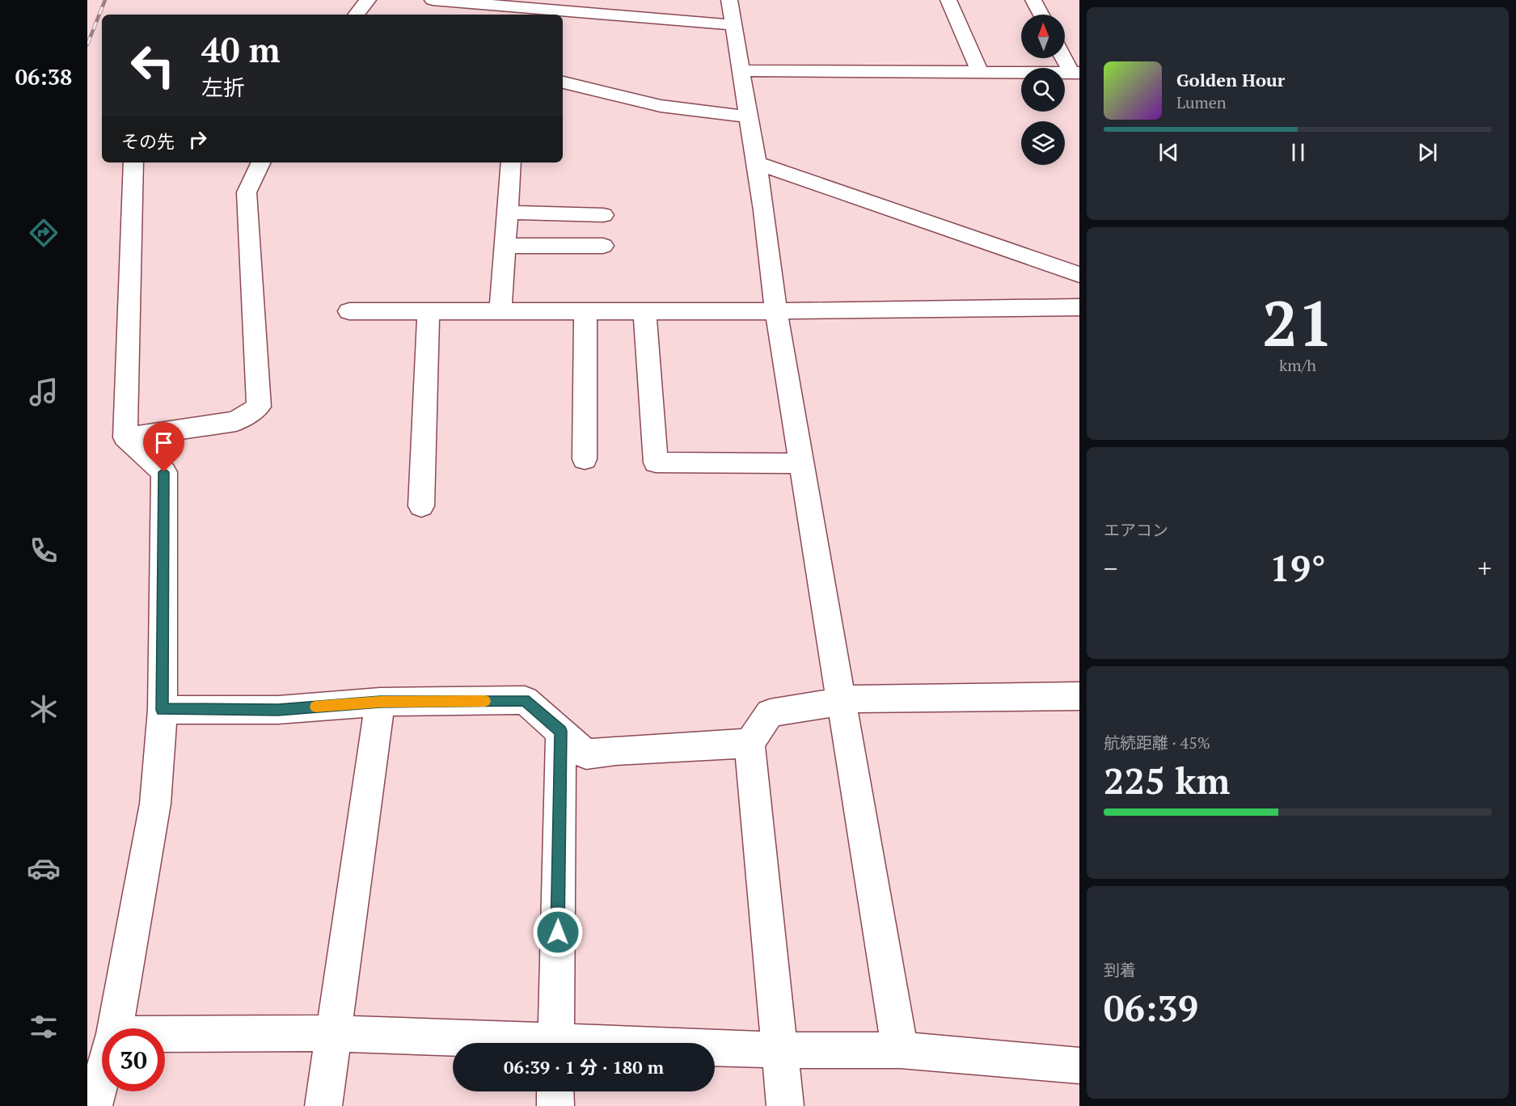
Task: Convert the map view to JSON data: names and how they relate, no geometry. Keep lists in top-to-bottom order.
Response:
{
  "north": "top",
  "page": {
    "tabs": "06:38",
    "turn": ["40 m", "左折"],
    "song": ["Golden Hour", "Lumen"],
    "then": "その先",
    "tile": [
      ["21", "km/h"],
      "エアコン",
      ["航続距離 · 45%", "225 km"],
      ["到着", "06:39"]
    ],
    "heat": ["−", "19°", "+"],
    "limit": "30",
    "trip": "06:39 · 1 分 · 180 m"
  }
}
